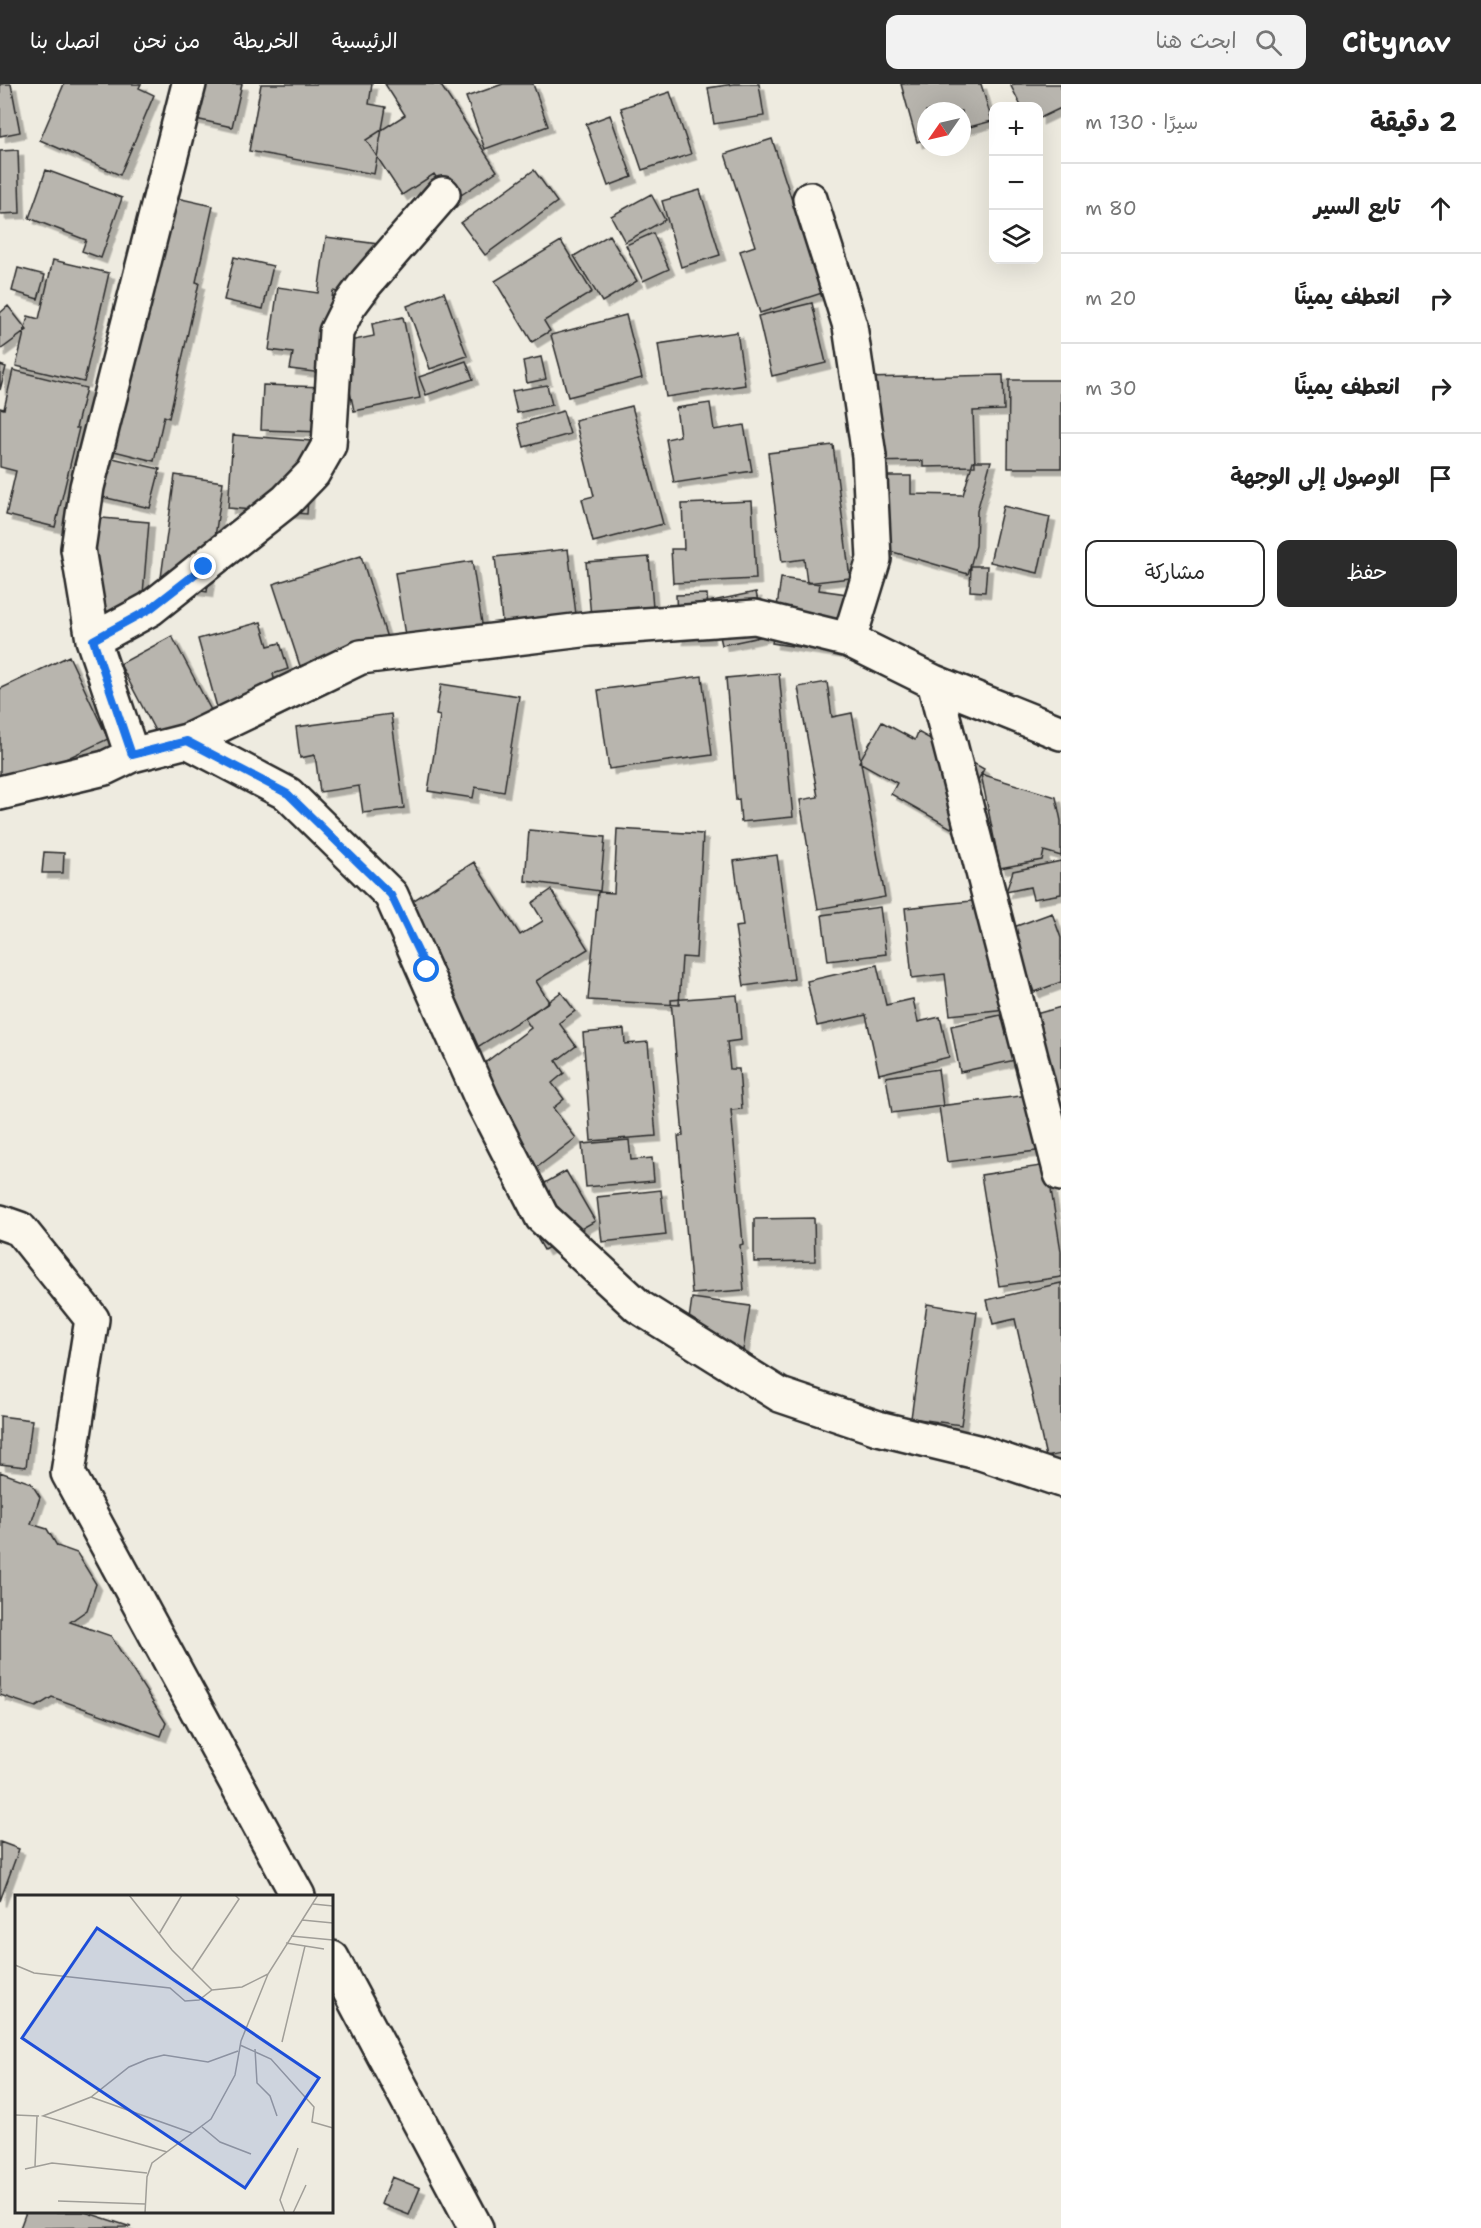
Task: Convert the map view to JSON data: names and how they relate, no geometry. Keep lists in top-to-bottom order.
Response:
{
  "north": "bottom left",
  "page": {
    "header": "Citynav",
    "search": "ابحث هنا",
    "nav": [
      "الرئيسية",
      "الخريطة",
      "من نحن",
      "اتصل بنا"
    ],
    "heading": ["2 دقيقة", "سيرًا · 130 m"],
    "map_buttons": ["+", "−"],
    "list": [
      ["تابع السير", "80 m"],
      ["انعطف يمينًا", "20 m"],
      ["انعطف يمينًا", "30 m"],
      "الوصول إلى الوجهة"
    ],
    "buttons": ["حفظ", "مشاركة"]
  }
}
